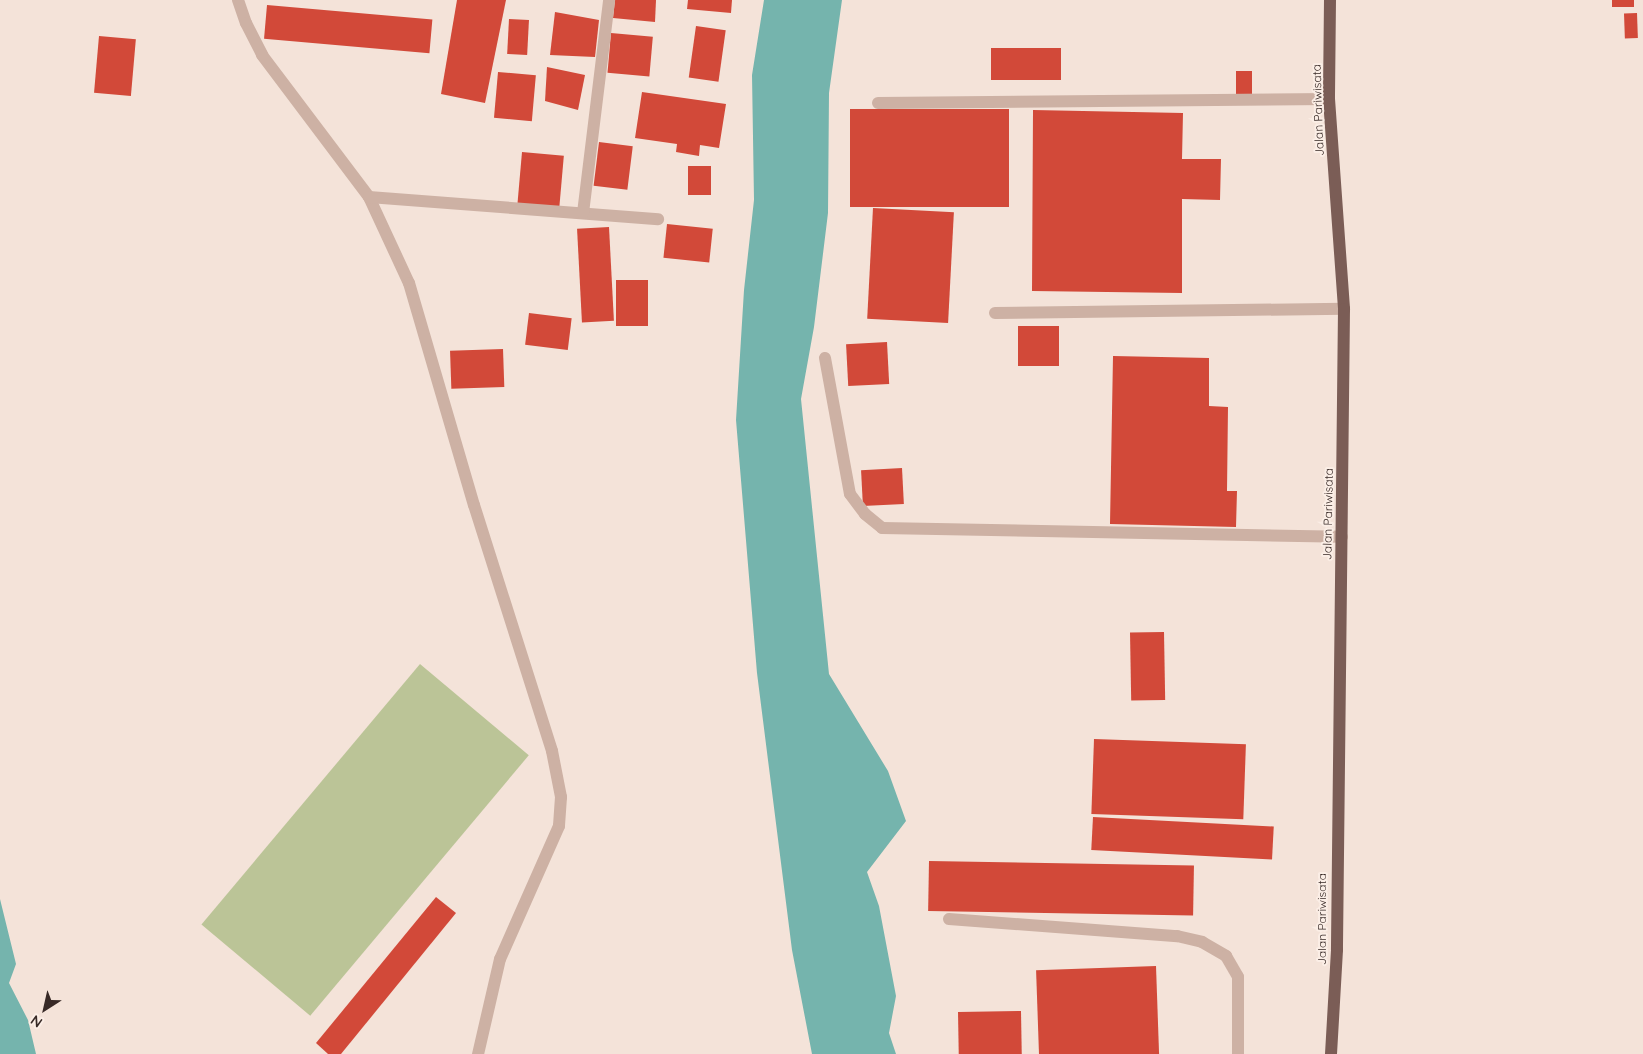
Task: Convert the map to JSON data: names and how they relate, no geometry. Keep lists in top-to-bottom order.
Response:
{
  "streets": {
    "main road": ["Jalan Pariwisata"]
  },
  "north": "bottom left"
}
